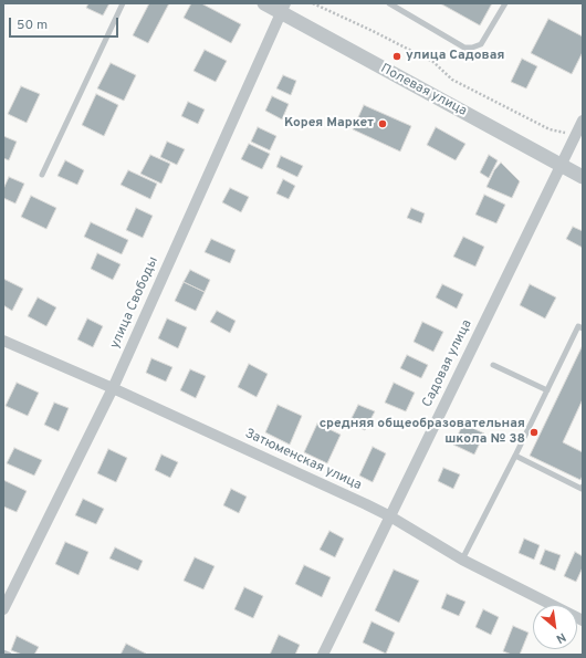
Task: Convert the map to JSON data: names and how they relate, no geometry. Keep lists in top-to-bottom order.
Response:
{
  "streets": {
    "street": [
      "Полевая улица",
      "улица Свободы",
      "Садовая улица",
      "Затюменская улица"
    ]
  },
  "crossings": [
    ["Полевая улица", "улица Свободы"],
    ["Полевая улица", "Садовая улица"],
    ["улица Свободы", "Затюменская улица"],
    ["Садовая улица", "Затюменская улица"]
  ],
  "places": ["улица Садовая", "Корея Маркет", "средняя общеобразовательная школа № 38"],
  "scale_bar": "50 m",
  "north": "bottom right"
}
